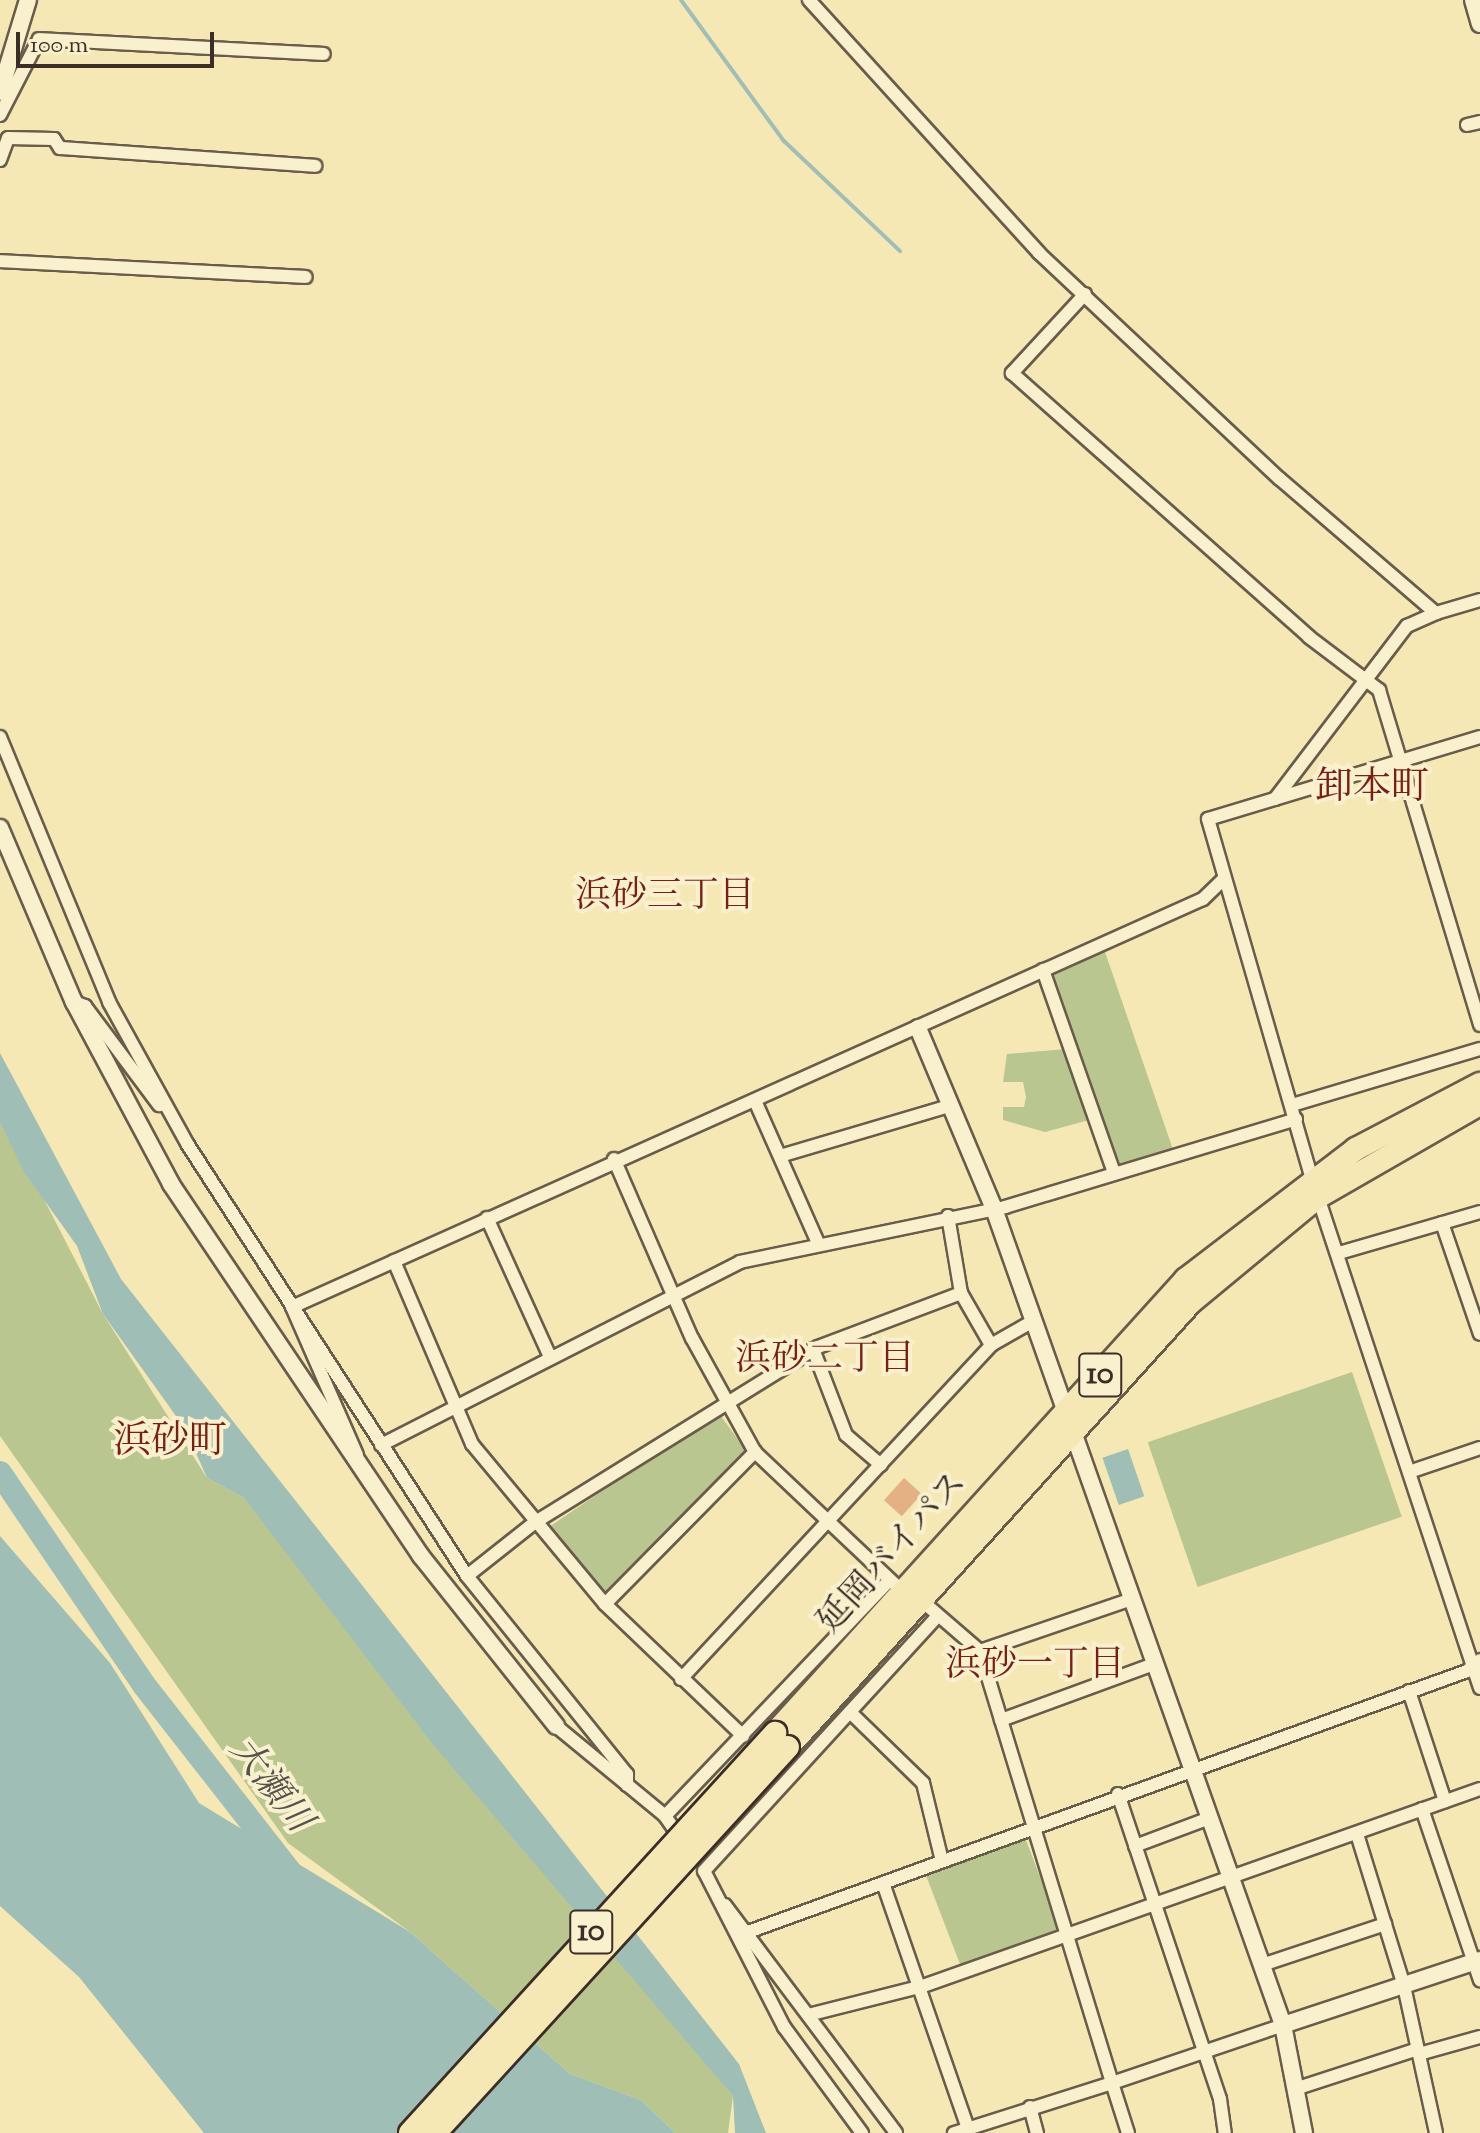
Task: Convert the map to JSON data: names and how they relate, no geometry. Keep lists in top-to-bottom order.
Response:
{
  "streets": {
    "highway": ["10", "延岡バイパス"]
  },
  "districts": [
    "卸本町",
    "浜砂三丁目",
    "浜砂二丁目",
    "浜砂町",
    "浜砂一丁目"
  ],
  "water": ["大瀬川"],
  "scale_bar": "100 m"
}
